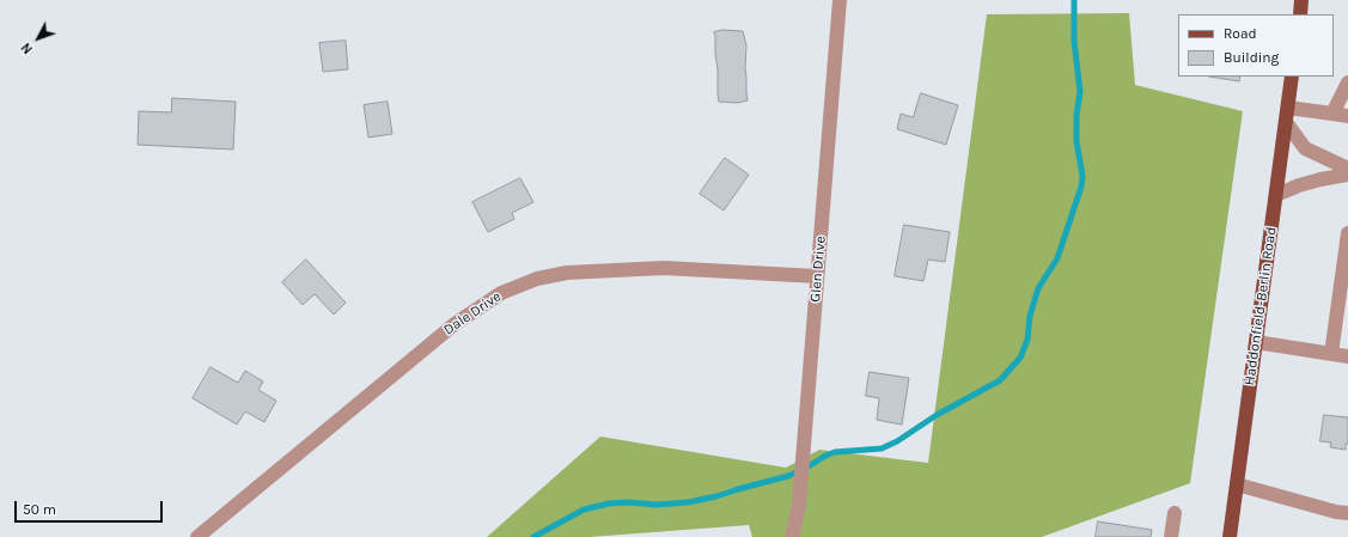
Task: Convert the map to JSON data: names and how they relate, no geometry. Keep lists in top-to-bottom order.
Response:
{
  "streets": {
    "main road": ["Haddonfield-Berlin Road"],
    "street": ["Glen Drive", "Dale Drive"]
  },
  "crossings": [
    ["Glen Drive", "Dale Drive"]
  ],
  "legend": ["Road", "Building"],
  "scale_bar": "50 m",
  "north": "bottom left"
}
